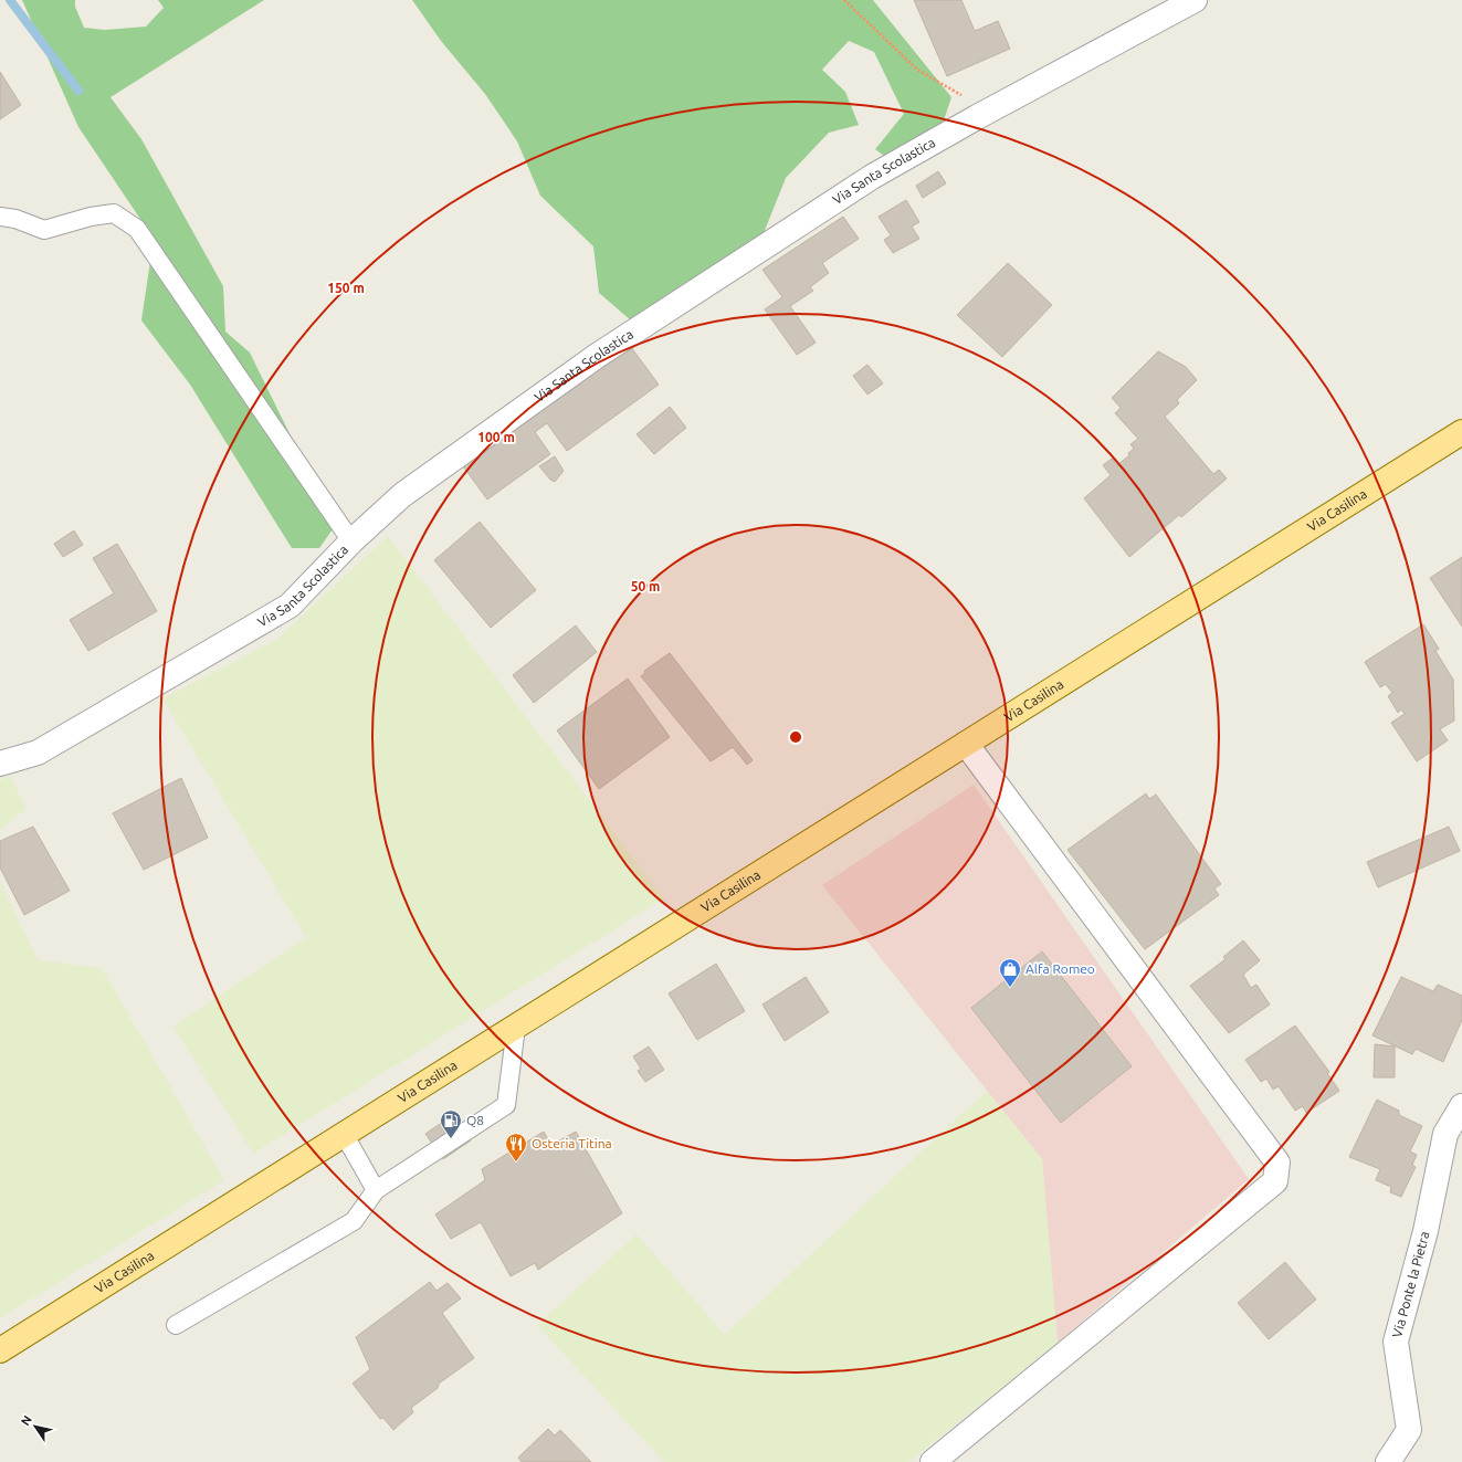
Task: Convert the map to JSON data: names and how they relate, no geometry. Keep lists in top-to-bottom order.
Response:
{
  "streets": {
    "main road": ["Via Casilina"],
    "street": ["Via Santa Scolastica", "Via Ponte la Pietra"]
  },
  "places": {
    "shop": ["Alfa Romeo"],
    "fuel station": ["Q8"],
    "restaurant": ["Osteria Titina"]
  },
  "north": "top left",
  "rings": ["150 m", "100 m", "50 m"]
}
